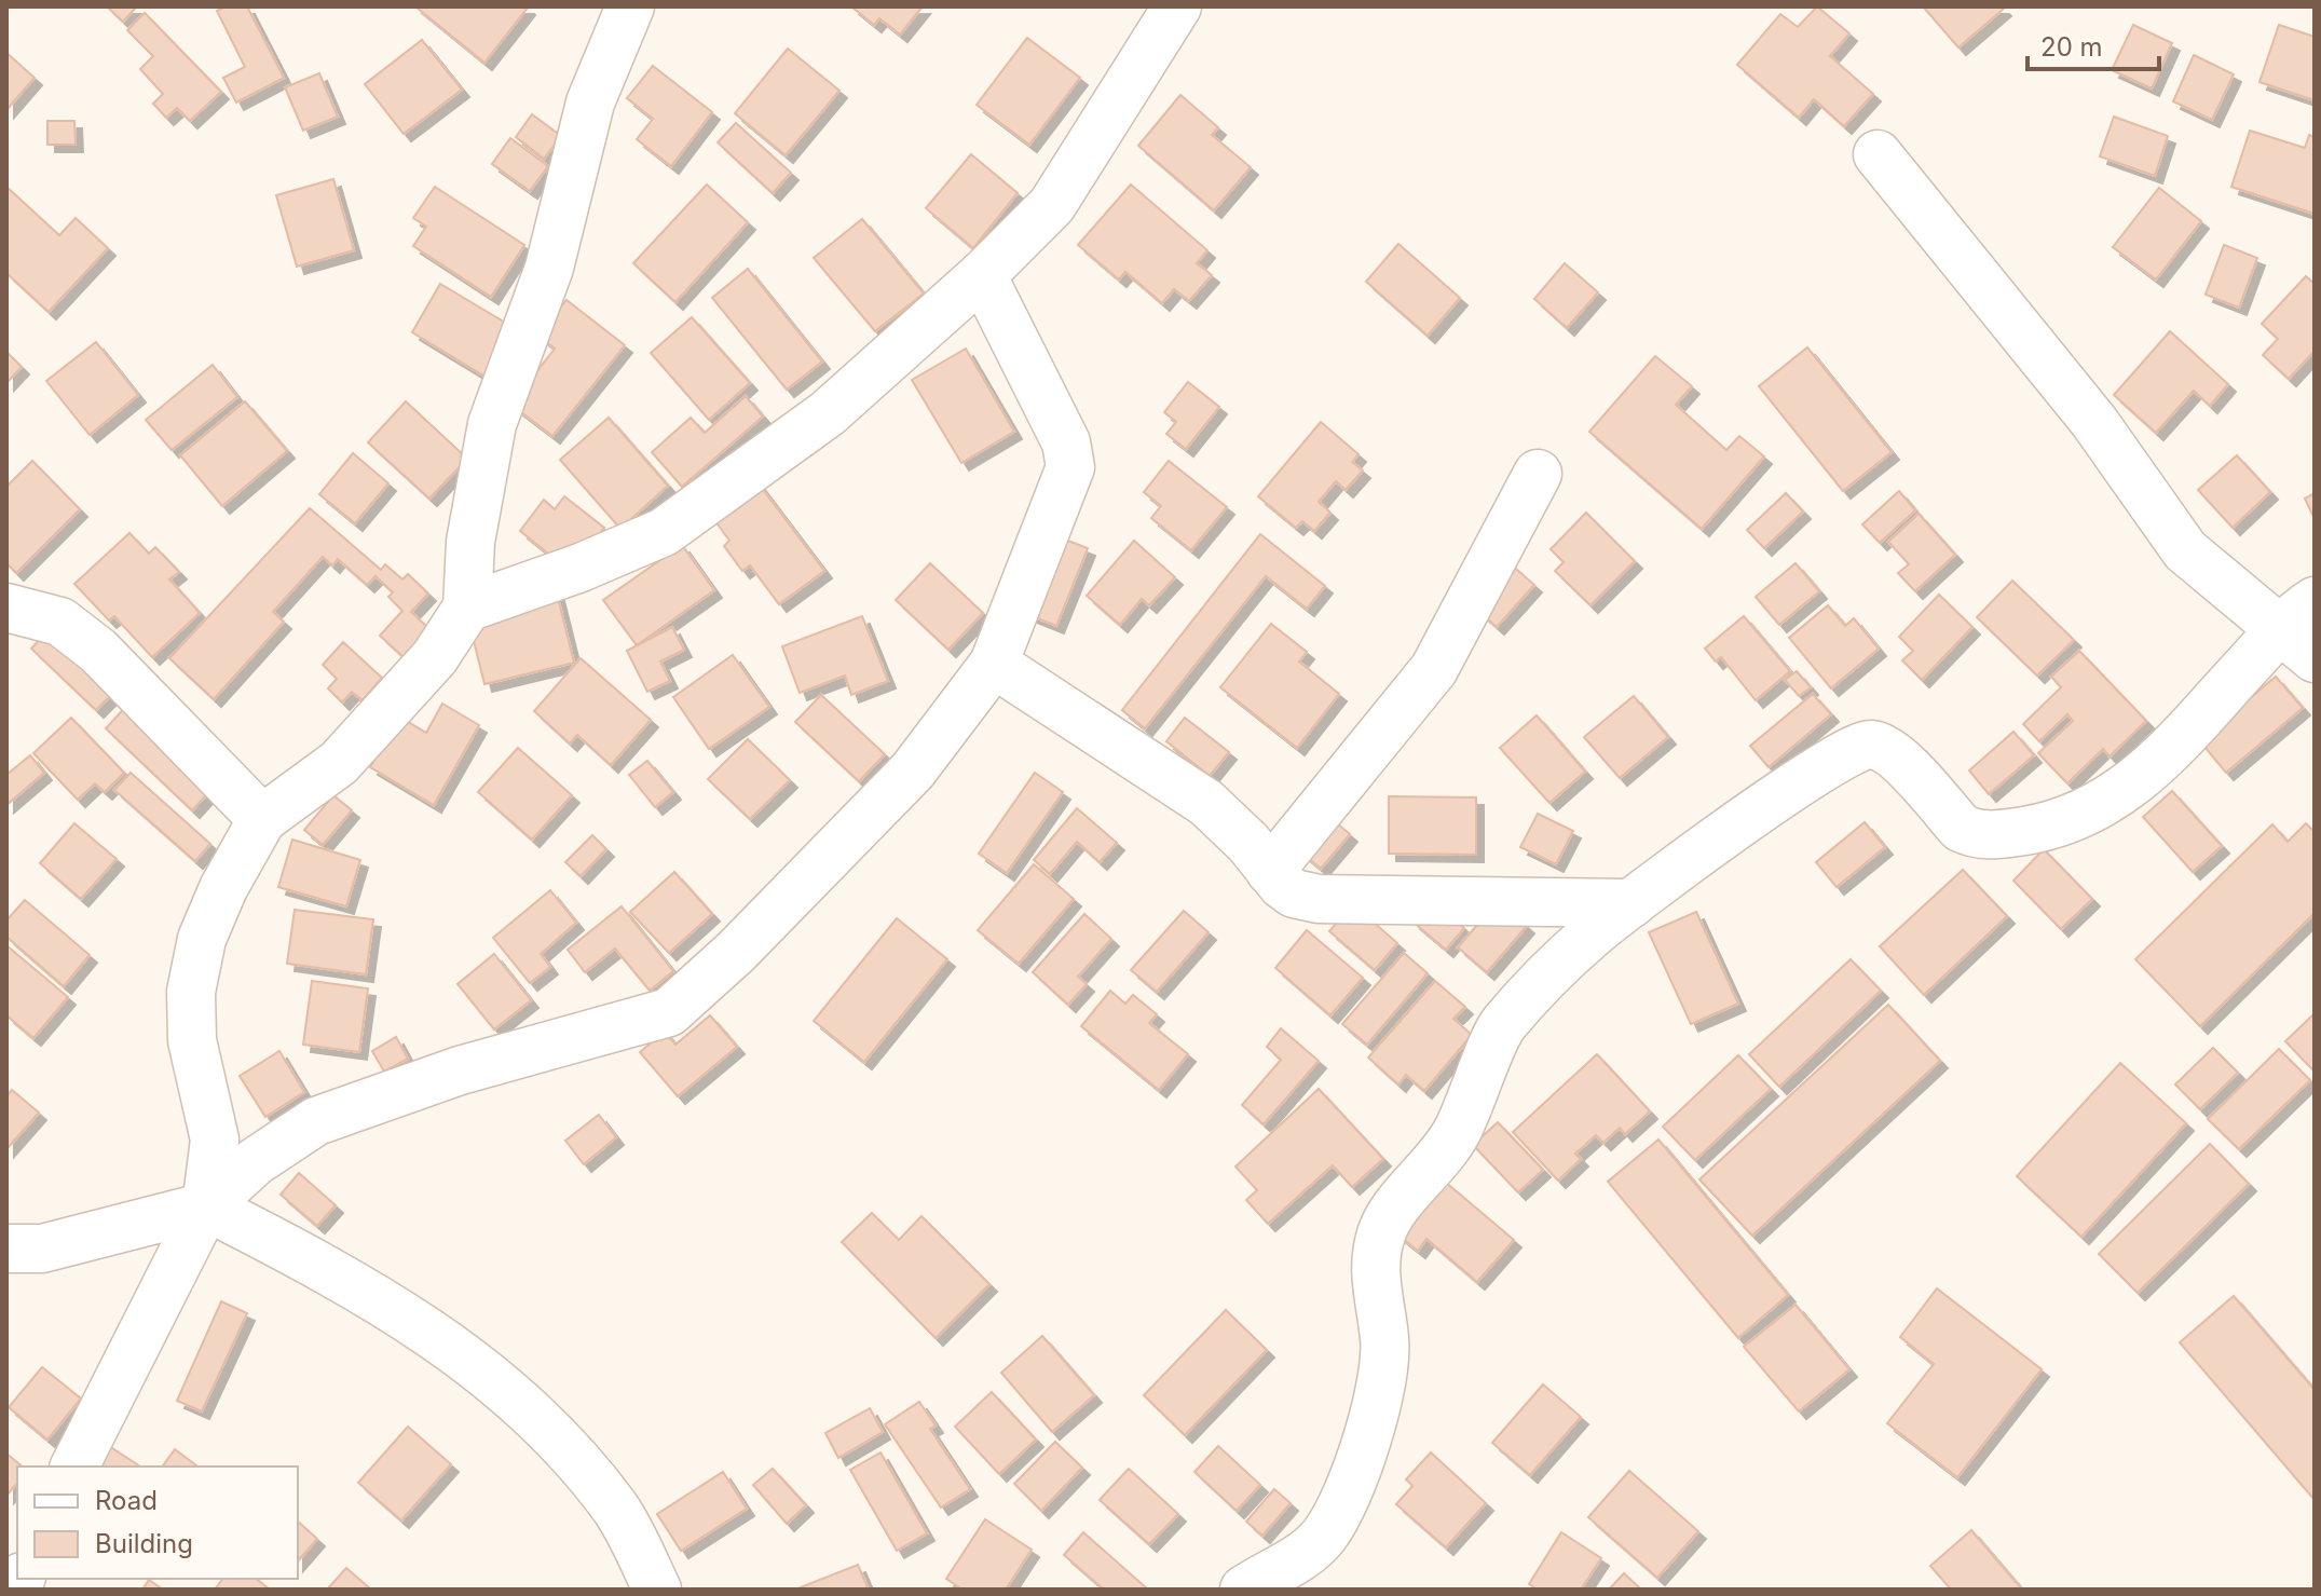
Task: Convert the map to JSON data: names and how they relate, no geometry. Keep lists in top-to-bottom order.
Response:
{
  "legend": ["Road", "Building"],
  "scale_bar": "20 m"
}
